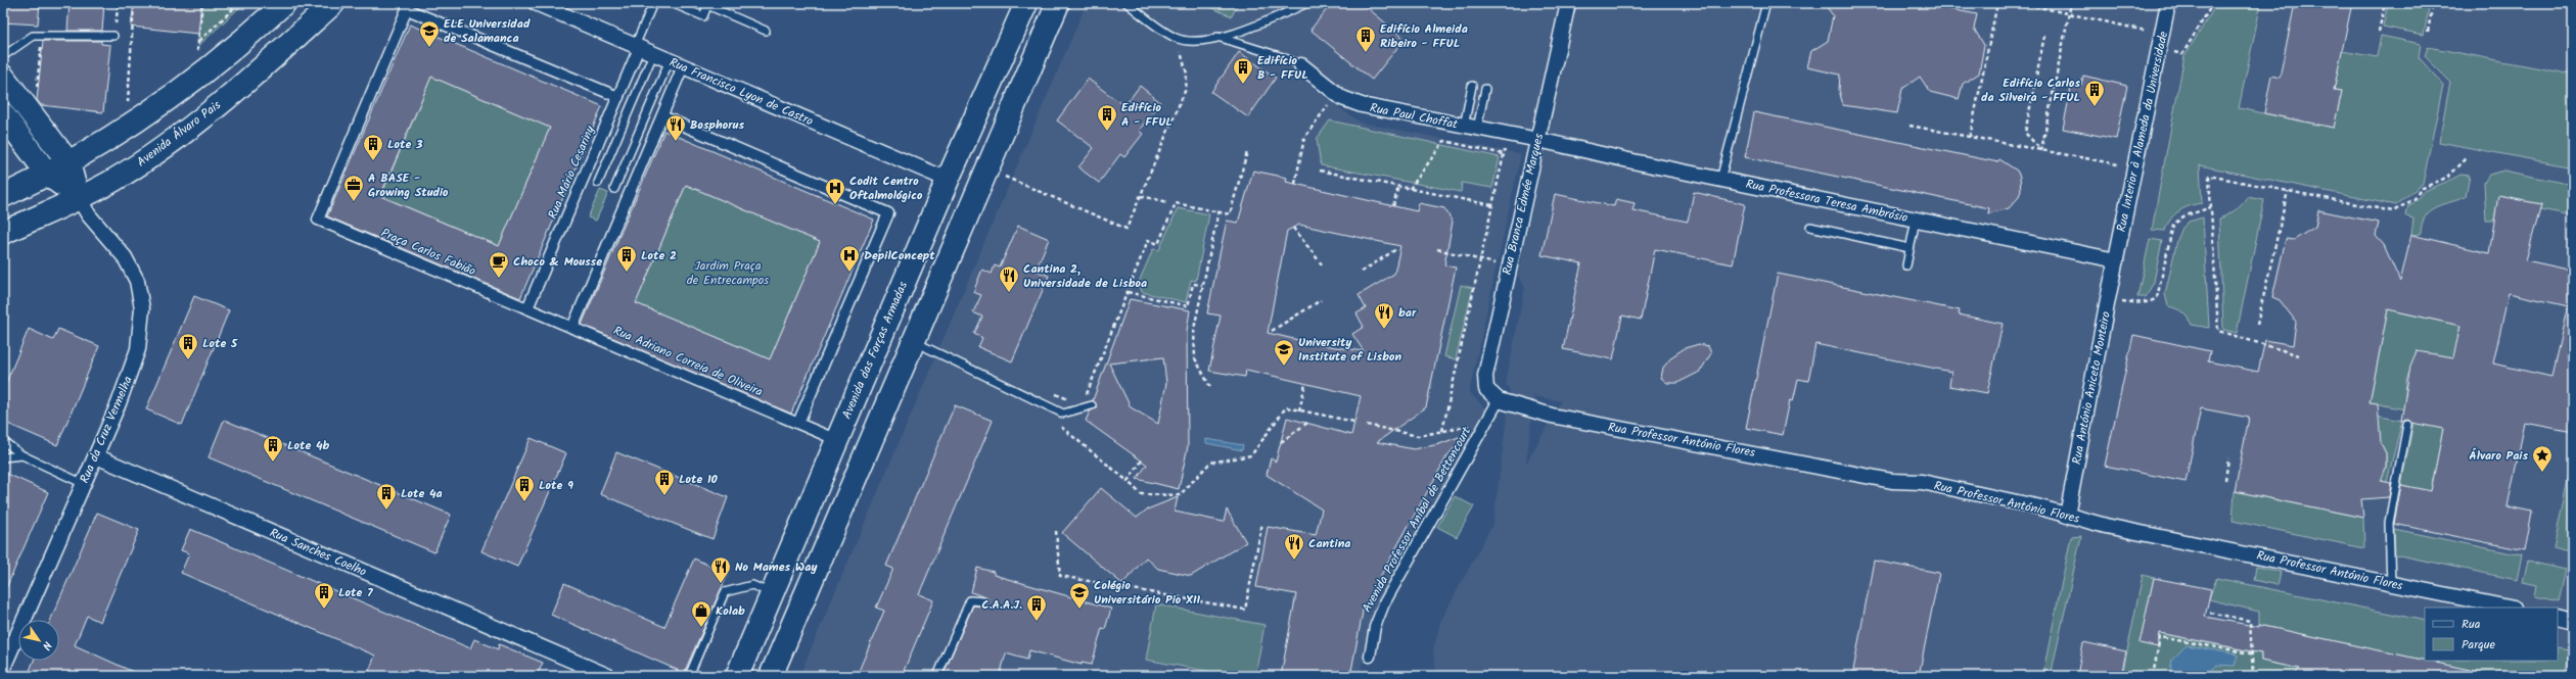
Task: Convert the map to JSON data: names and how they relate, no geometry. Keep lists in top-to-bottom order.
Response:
{
  "streets": {
    "main road": ["Avenida Álvaro Pais", "Avenida das Forças Armadas"],
    "street": [
      "Rua Francisco Lyon de Castro",
      "Rua Paul Choffat",
      "Rua Interior à Alameda da Universidade",
      "Rua Mário Cesariny",
      "Rua Professora Teresa Ambrósio",
      "Rua Branca Edmée Marques",
      "Praça Carlos Fabião",
      "Rua Adriano Correia de Oliveira",
      "Rua António Aniceto Monteiro",
      "Rua da Cruz Vermelha",
      "Rua Professor António Flores",
      "Avenida Professor Aníbal de Bettencourt",
      "Rua Sanches Coelho"
    ]
  },
  "crossings": [
    ["Rua Francisco Lyon de Castro", "Rua Mário Cesariny"],
    ["Rua Francisco Lyon de Castro", "Avenida das Forças Armadas"],
    ["Rua Paul Choffat", "Rua Professora Teresa Ambrósio"],
    ["Rua Paul Choffat", "Rua Branca Edmée Marques"],
    ["Rua Interior à Alameda da Universidade", "Rua Professora Teresa Ambrósio"],
    ["Rua Interior à Alameda da Universidade", "Rua António Aniceto Monteiro"],
    ["Avenida Álvaro Pais", "Rua da Cruz Vermelha"],
    ["Rua Mário Cesariny", "Praça Carlos Fabião"],
    ["Rua Mário Cesariny", "Rua Adriano Correia de Oliveira"],
    ["Rua Professora Teresa Ambrósio", "Rua Branca Edmée Marques"],
    ["Rua Professora Teresa Ambrósio", "Rua António Aniceto Monteiro"],
    ["Rua Branca Edmée Marques", "Rua Professor António Flores"],
    ["Rua Branca Edmée Marques", "Avenida Professor Aníbal de Bettencourt"],
    ["Praça Carlos Fabião", "Rua Adriano Correia de Oliveira"],
    ["Avenida das Forças Armadas", "Rua Adriano Correia de Oliveira"],
    ["Rua António Aniceto Monteiro", "Rua Professor António Flores"],
    ["Rua da Cruz Vermelha", "Rua Sanches Coelho"],
    ["Rua Professor António Flores", "Avenida Professor Aníbal de Bettencourt"]
  ],
  "parks": ["Jardim Praça de Entrecampos"],
  "places": {
    "school or university": ["ELE Universidad de Salamanca", "University Institute of Lisbon", "Colégio Universitário Pio XII"],
    "building": [
      "Edifício Almeida Ribeiro - FFUL",
      "Edifício B - FFUL",
      "Edifício Carlos da Silveira - FFUL",
      "Edifício A - FFUL",
      "Lote 3",
      "Lote 2",
      "Lote 5",
      "Lote 4b",
      "Lote 10",
      "Lote 9",
      "Lote 4a",
      "Lote 7",
      "C.A.A.J."
    ],
    "restaurant": [
      "Bosphorus",
      "Cantina 2, Universidade de Lisboa",
      "bar",
      "Cantina",
      "No Mames Way"
    ],
    "office": ["A BASE - Growing Studio"],
    "hospital": ["Codit Centro Oftalmológico", "DepilConcept"],
    "cafe": ["Choco & Mousse"],
    "place": ["Álvaro Pais"],
    "shop": ["Kolab"]
  },
  "legend": ["Rua", "Parque"],
  "north": "bottom right"
}
